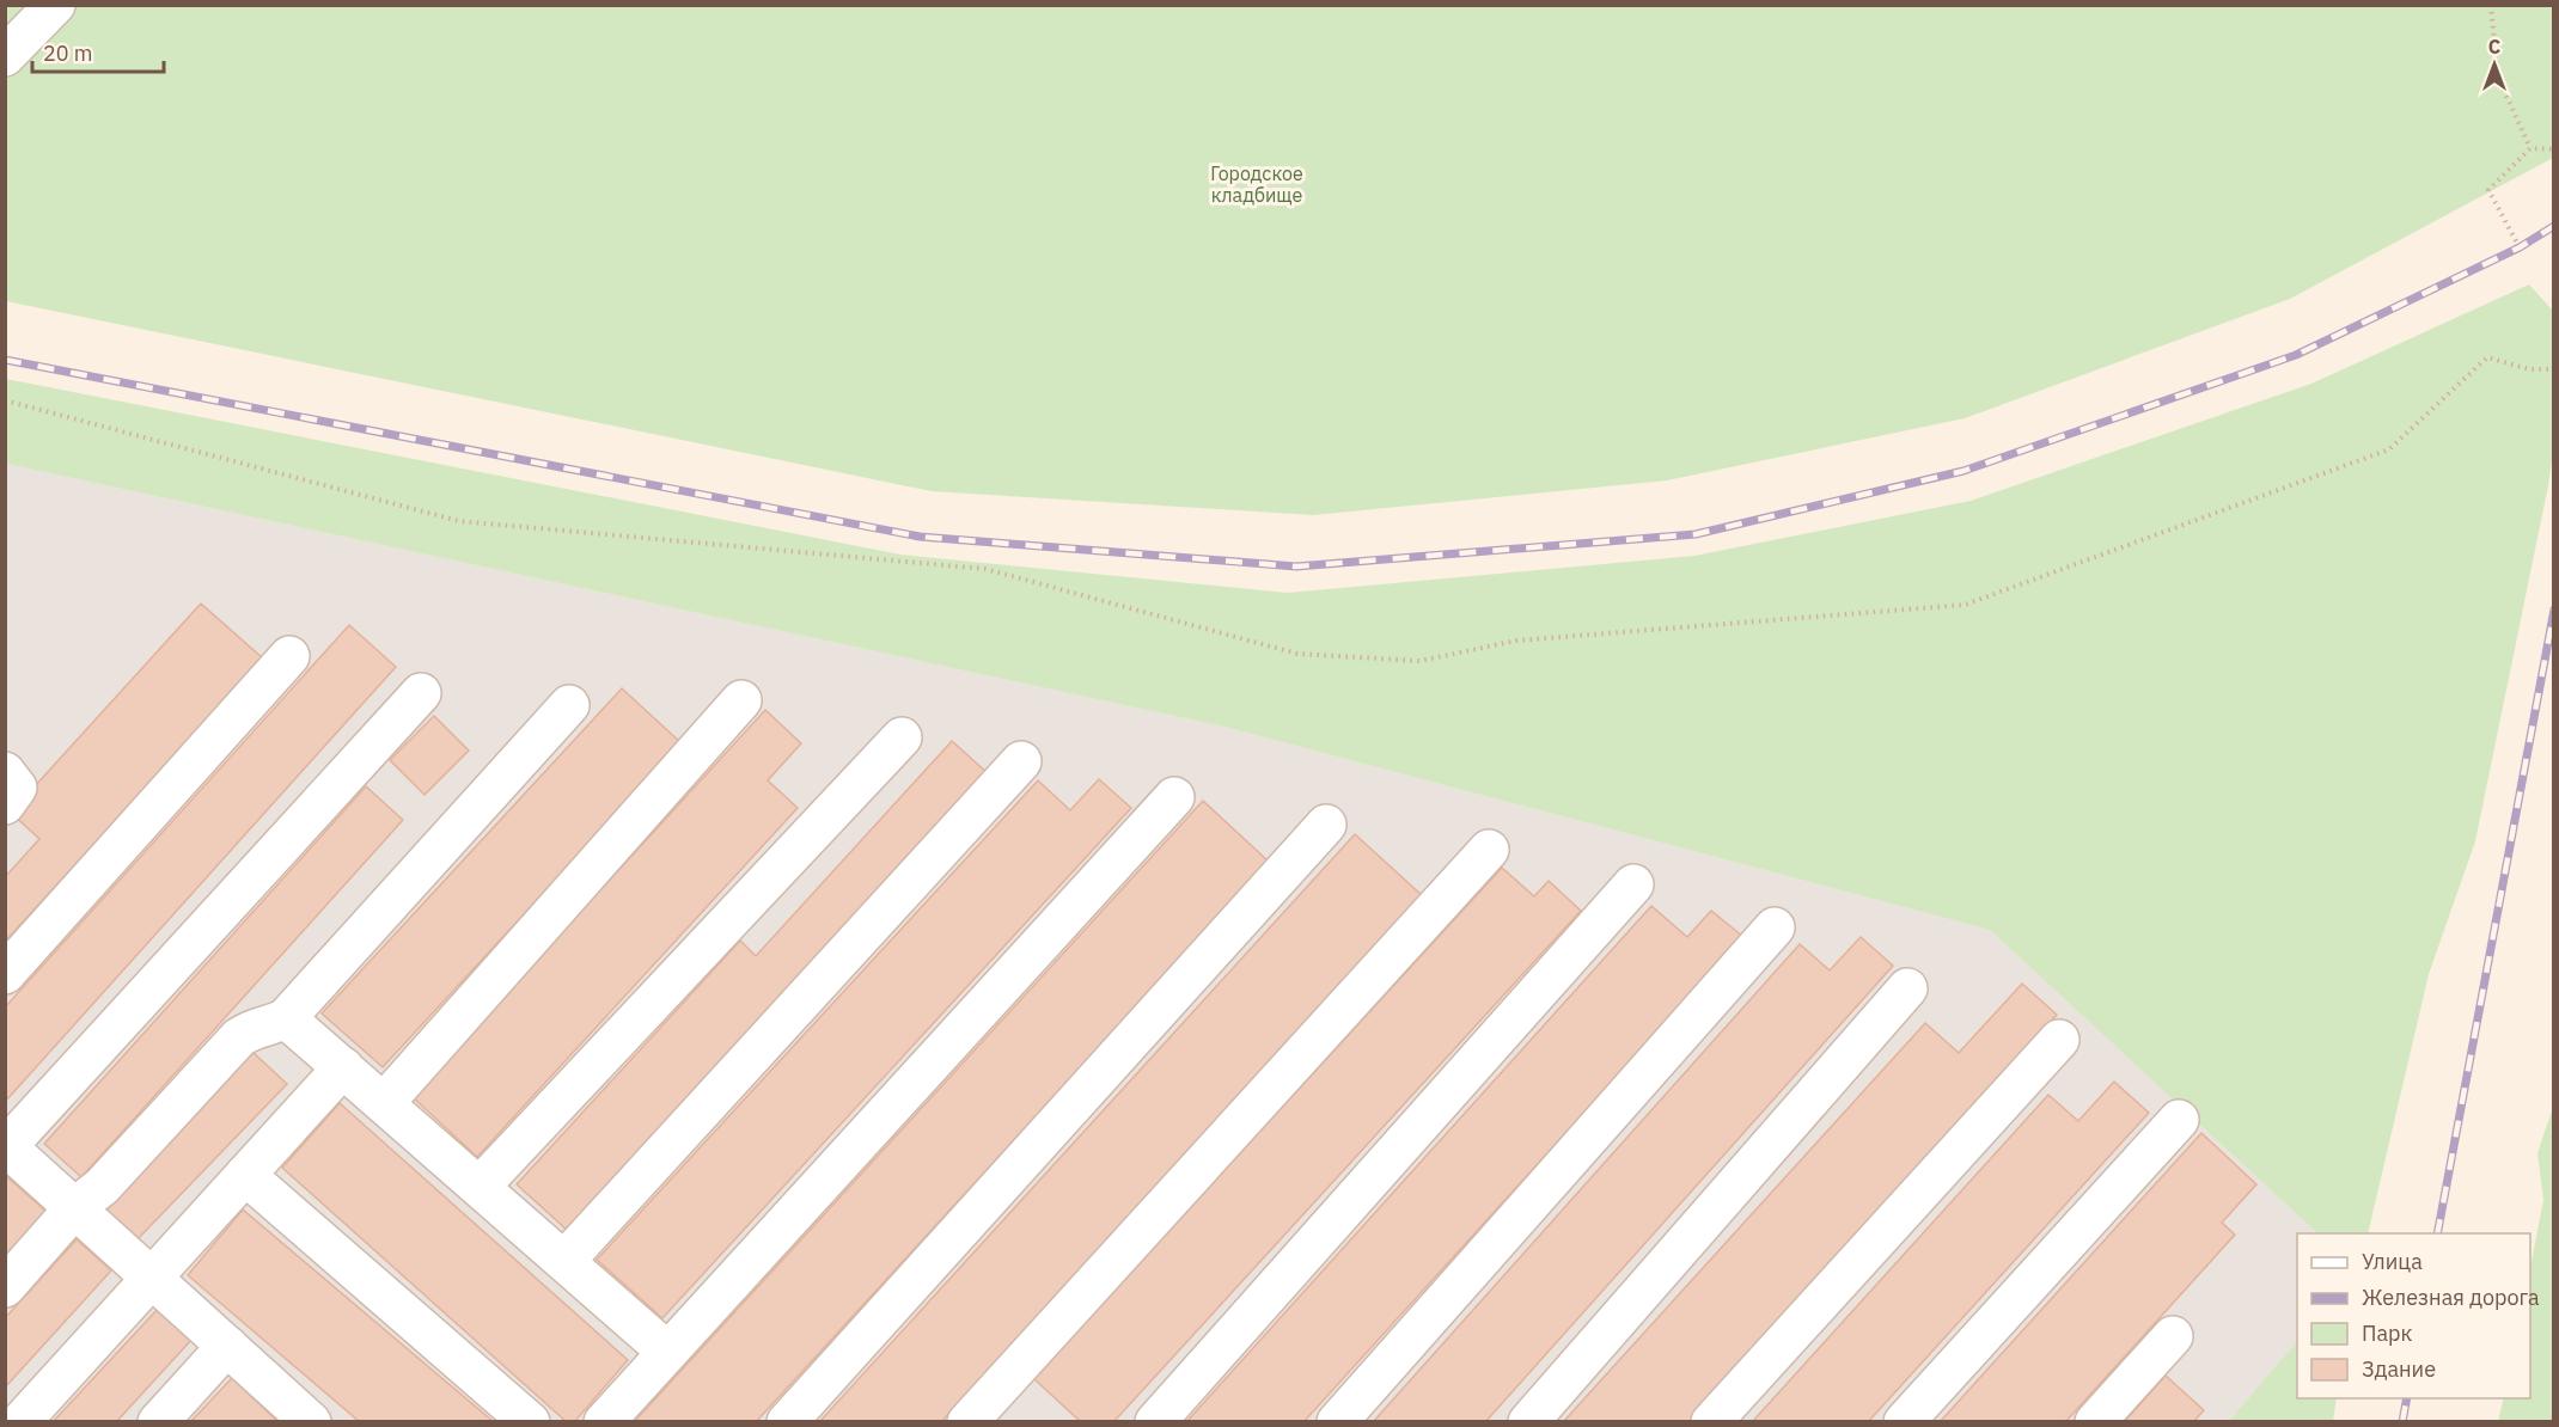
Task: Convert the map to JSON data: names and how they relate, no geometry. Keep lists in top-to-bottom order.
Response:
{
  "parks": ["Городское кладбище"],
  "legend": [
    "Улица",
    "Железная дорога",
    "Парк",
    "Здание"
  ],
  "scale_bar": "20 m",
  "north": "top"
}
